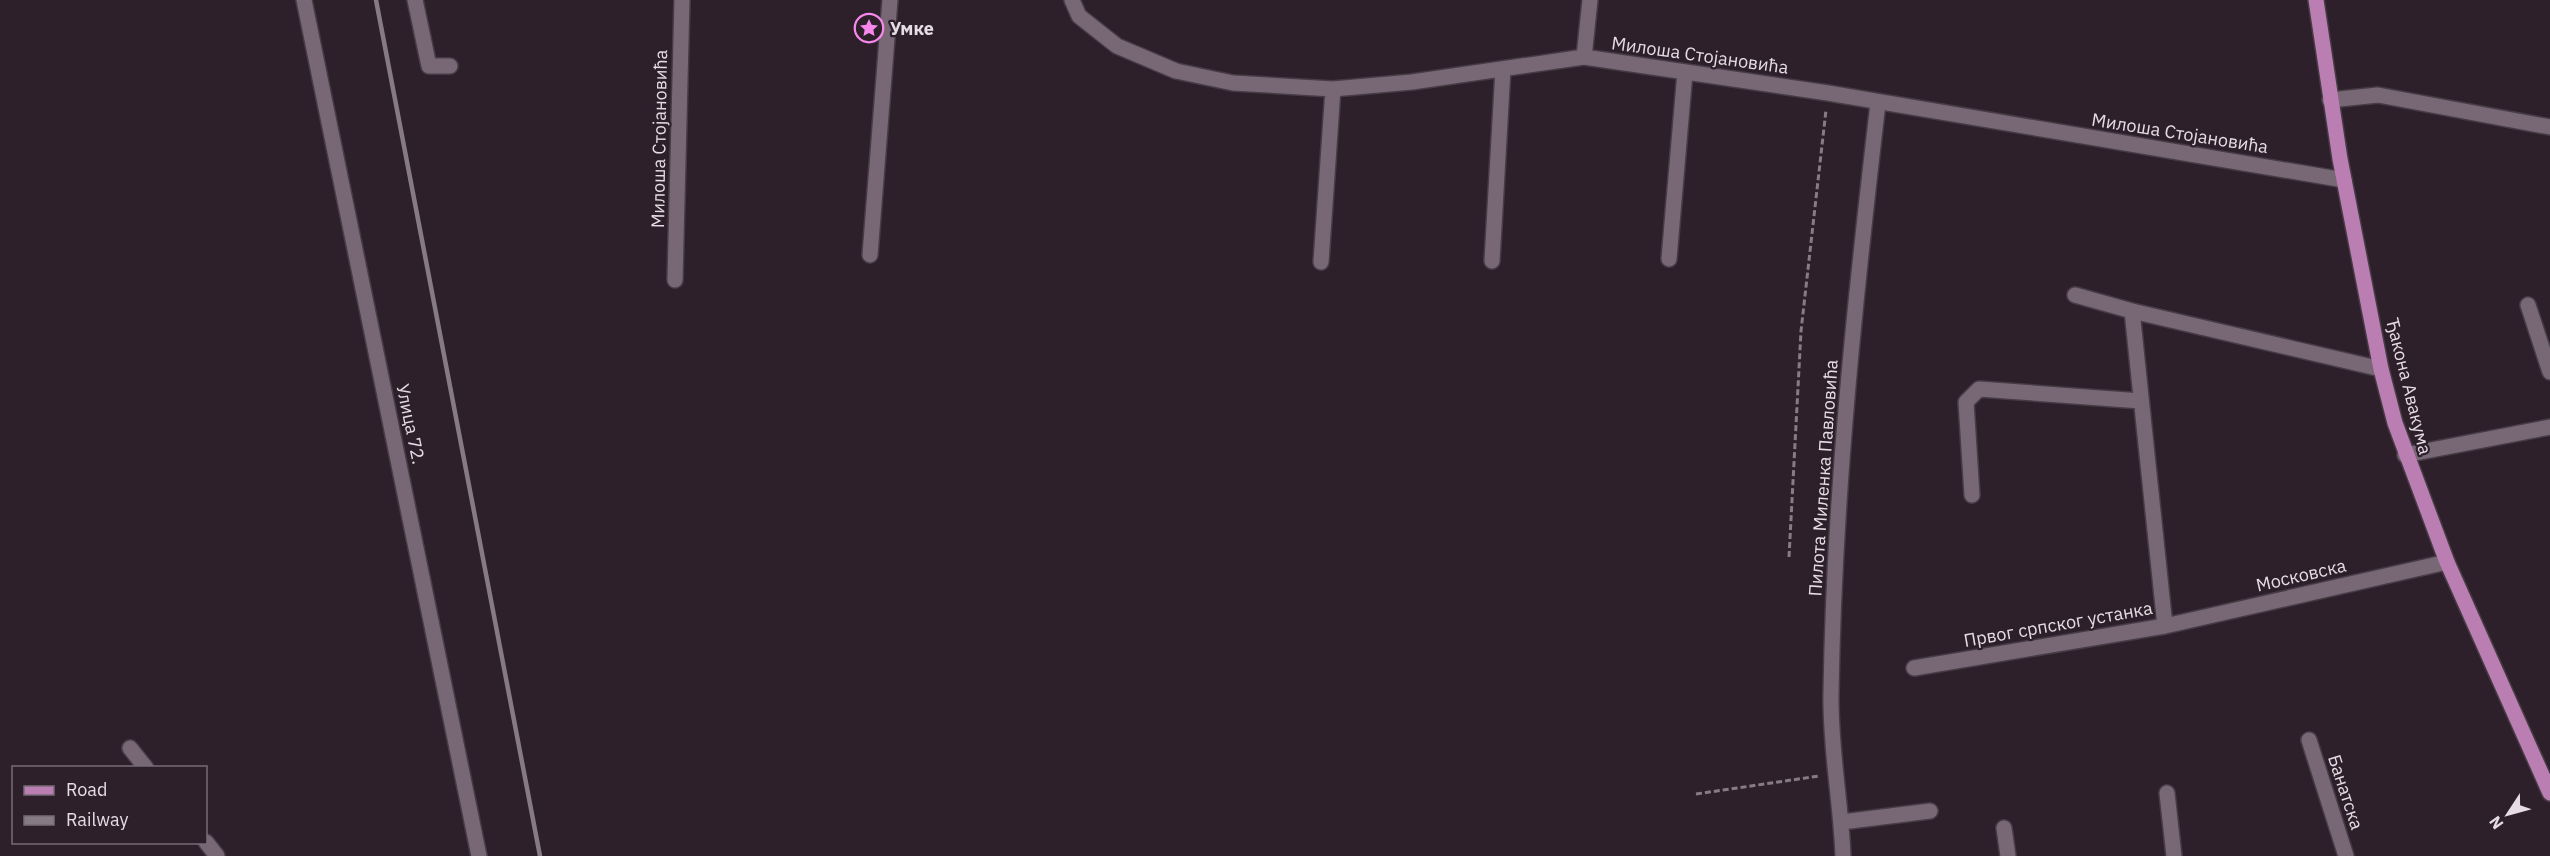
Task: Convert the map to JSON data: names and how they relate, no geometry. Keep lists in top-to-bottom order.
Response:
{
  "streets": {
    "main road": ["Ђакона Авакума"],
    "street": [
      "Милоша Стојановића",
      "Улица 72.",
      "Пилота Миленка Павловића",
      "Московска",
      "Првог српског устанка",
      "Банатска"
    ]
  },
  "crossings": [
    ["Милоша Стојановића", "Ђакона Авакума"],
    ["Милоша Стојановића", "Пилота Миленка Павловића"],
    ["Ђакона Авакума", "Московска"],
    ["Московска", "Првог српског устанка"]
  ],
  "places": {
    "place": ["Умке"]
  },
  "legend": ["Road", "Railway"],
  "north": "bottom left"
}
